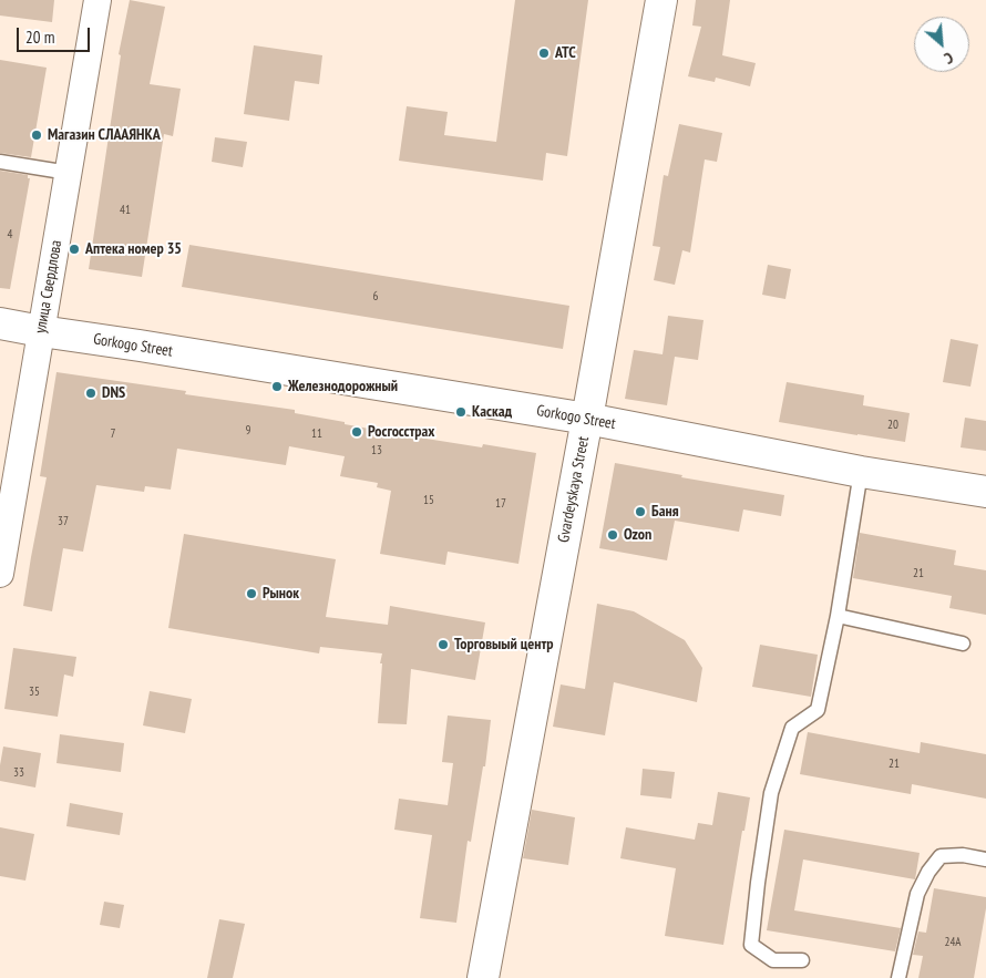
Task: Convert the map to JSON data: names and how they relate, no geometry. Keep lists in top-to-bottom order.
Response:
{
  "streets": {
    "street": ["улица Свердлова", "Gorkogo Street", "Gvardeyskaya Street"]
  },
  "crossings": [
    ["улица Свердлова", "Gorkogo Street"],
    ["Gorkogo Street", "Gvardeyskaya Street"]
  ],
  "places": [
    "АТС",
    "Магазин СЛААЯНКА",
    "Аптека номер 35",
    "Железнодорожный",
    "DNS",
    "Каскад",
    "Росгосстрах",
    "Баня",
    "Ozon",
    "Рынок",
    "Торговыый центр"
  ],
  "house_numbers": [
    "41",
    "4",
    "6",
    "20",
    "9",
    "7",
    "11",
    "13",
    "15",
    "17",
    "37",
    "21",
    "35",
    "21",
    "33",
    "24А"
  ],
  "scale_bar": "20 m",
  "north": "bottom right"
}
